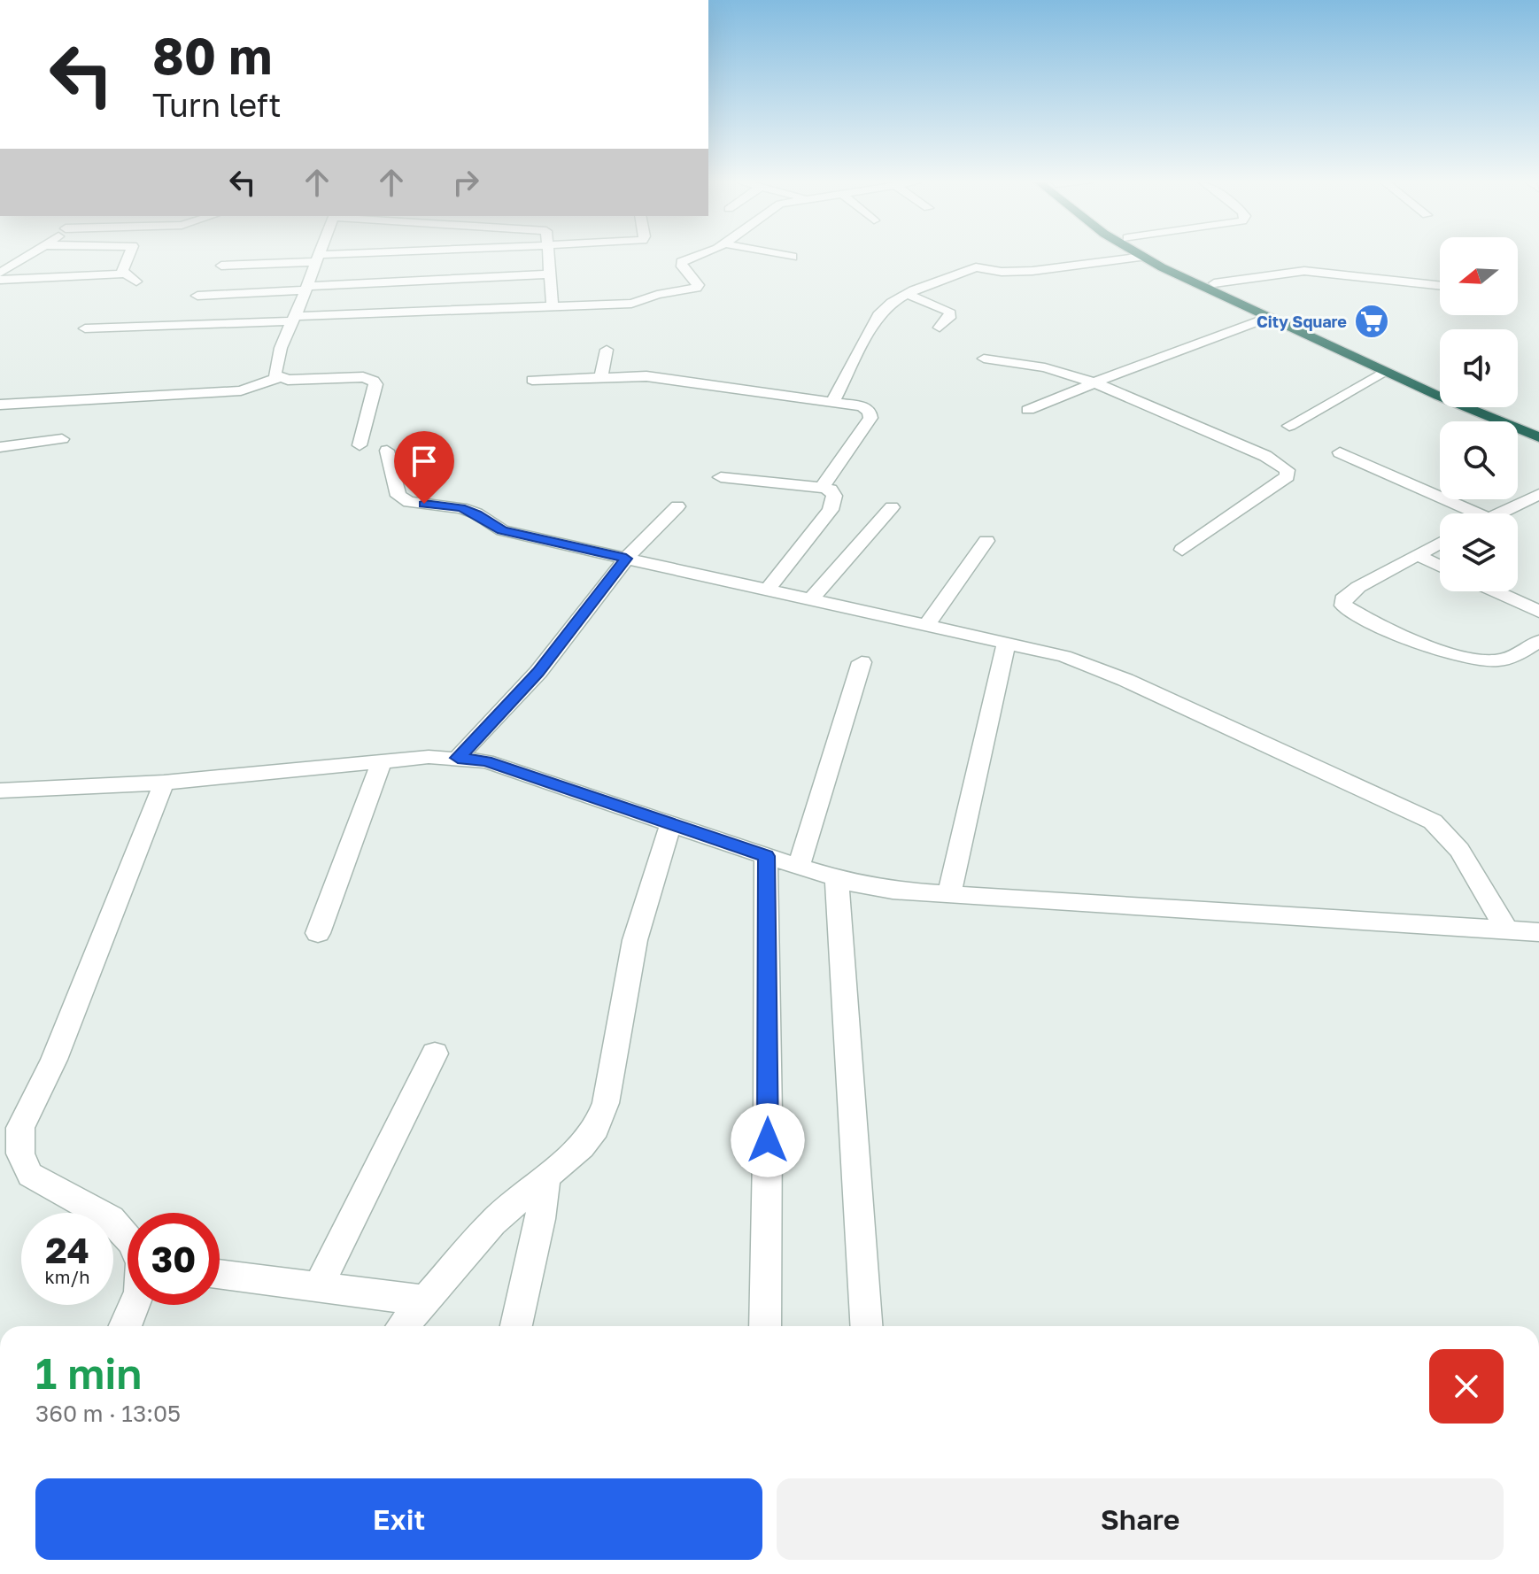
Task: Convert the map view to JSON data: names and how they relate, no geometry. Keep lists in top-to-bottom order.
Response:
{
  "places": {
    "supermarket": ["City Square"]
  },
  "north": "left",
  "page": {
    "turn": ["80 m", "Turn left"],
    "speed": "24 km/h",
    "limit": "30",
    "heading": ["1 min", "360 m · 13:05"],
    "buttons": ["Exit", "Share"]
  }
}
